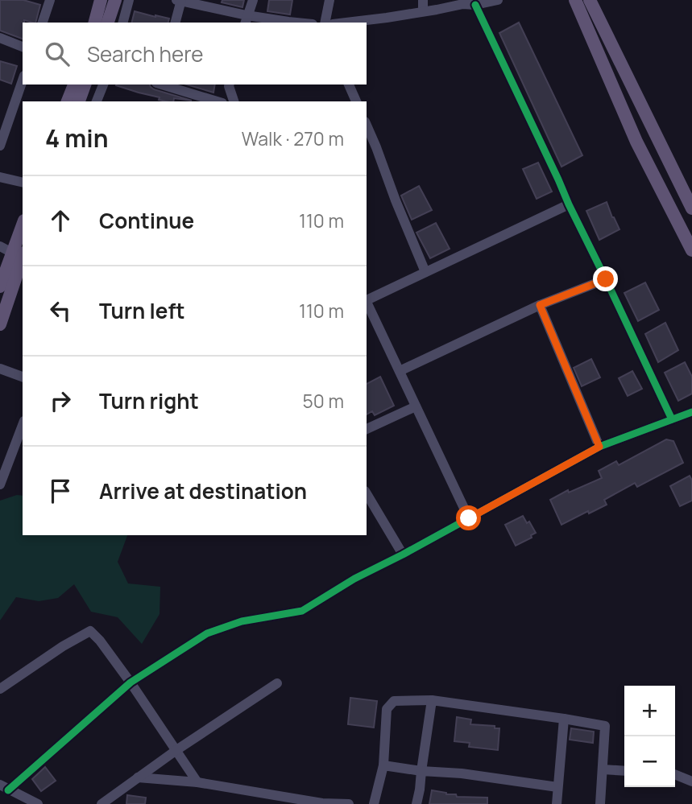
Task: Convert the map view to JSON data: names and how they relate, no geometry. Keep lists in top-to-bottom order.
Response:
{
  "page": {
    "search": "Search here",
    "heading": ["4 min", "Walk · 270 m"],
    "list": [
      ["Continue", "110 m"],
      ["Turn left", "110 m"],
      ["Turn right", "50 m"],
      "Arrive at destination"
    ],
    "map_buttons": ["+", "−"]
  }
}
